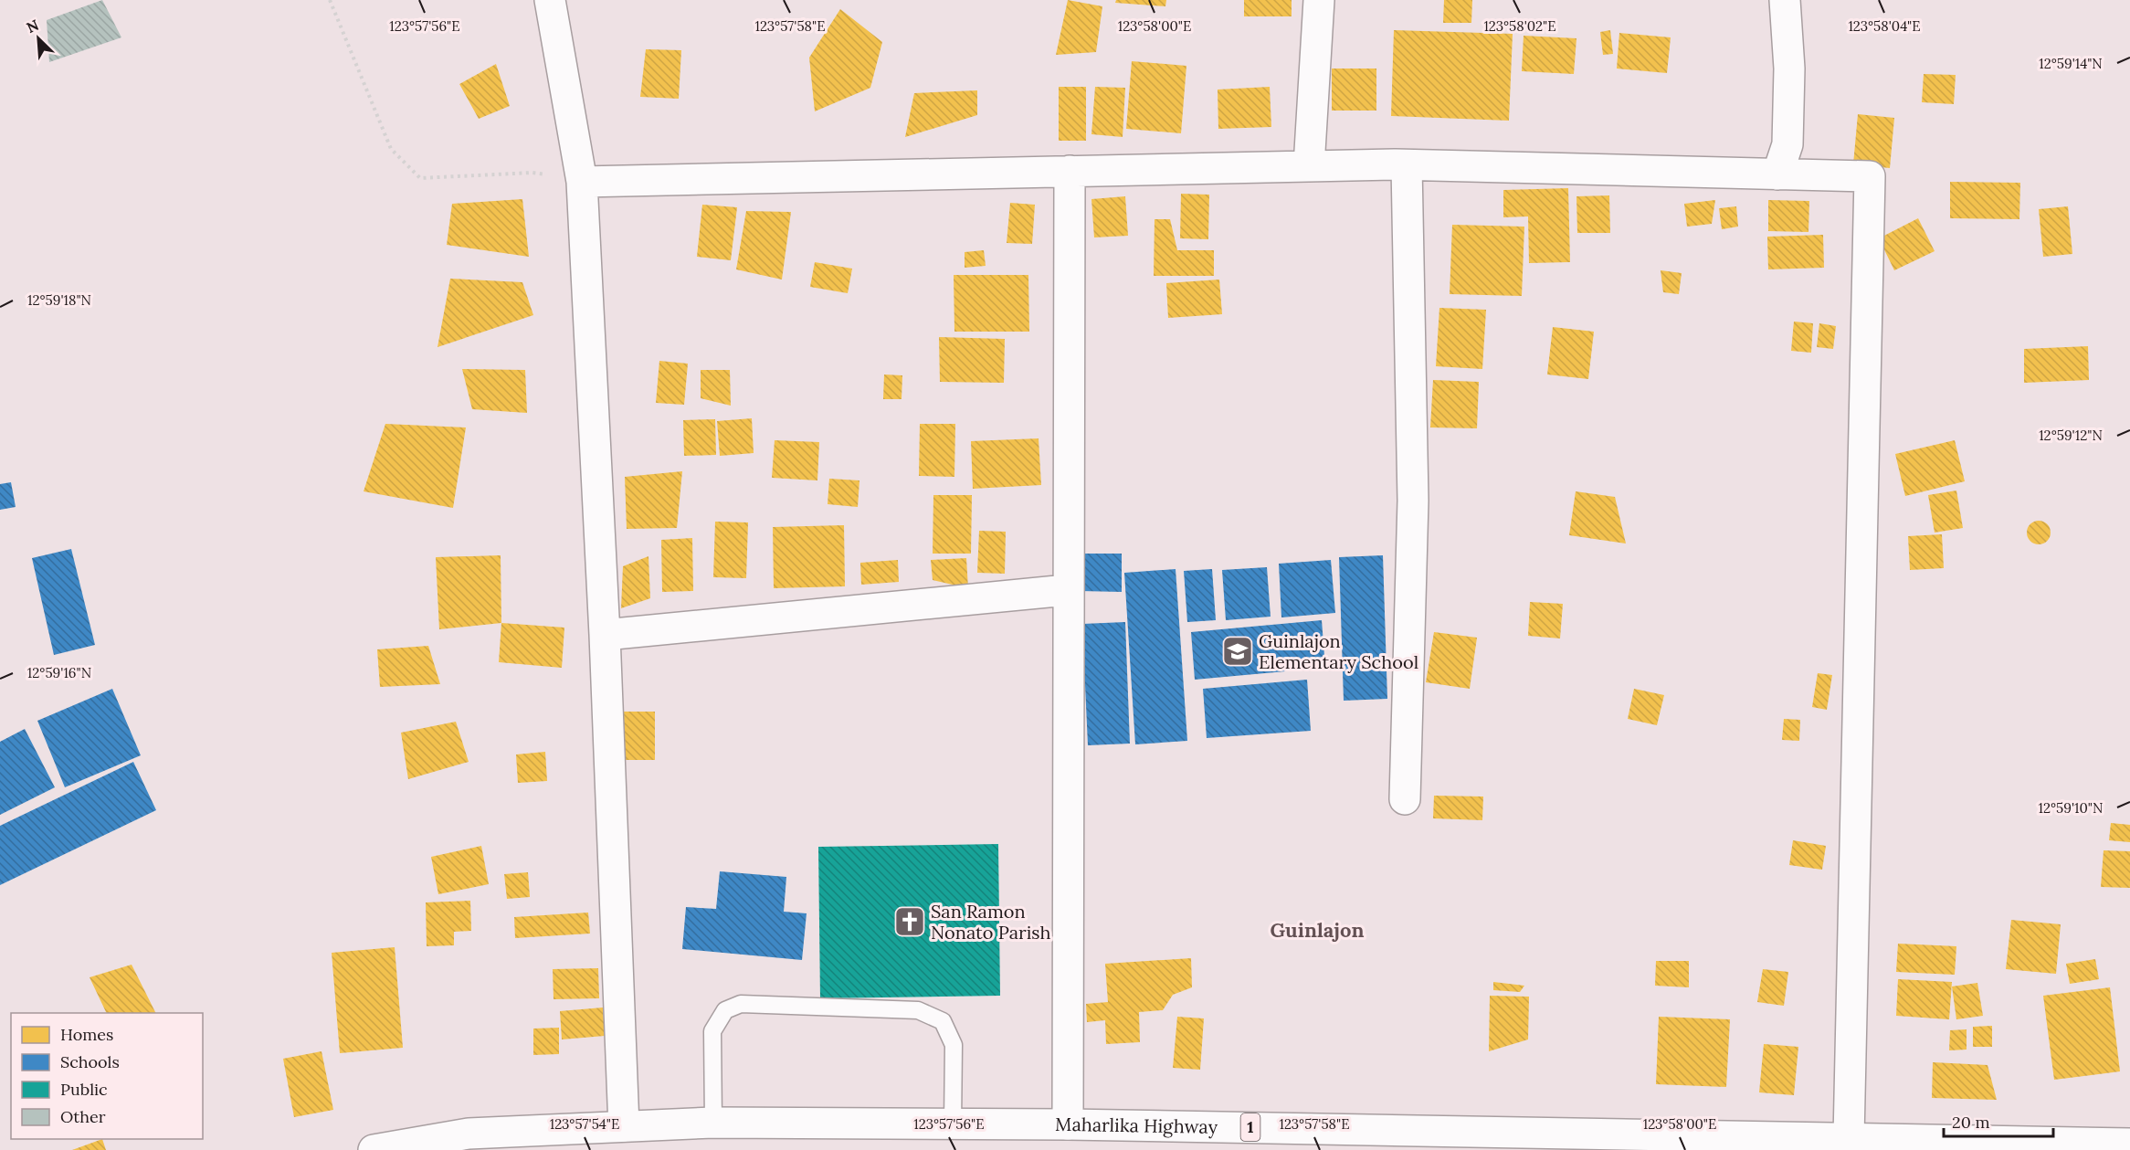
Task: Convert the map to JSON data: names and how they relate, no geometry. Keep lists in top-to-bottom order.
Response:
{
  "streets": {
    "main road": ["Maharlika Highway", "1"]
  },
  "districts": ["Guinlajon"],
  "places": {
    "school or university": ["Guinlajon Elementary School"],
    "church": ["San Ramon Nonato Parish"]
  },
  "legend": [
    "Homes",
    "Schools",
    "Public",
    "Other"
  ],
  "scale_bar": "20 m",
  "north": "top left",
  "coordinates": [
    "123°57'56\"E",
    "123°57'58\"E",
    "123°58'00\"E",
    "123°58'02\"E",
    "123°58'04\"E",
    "12°59'14\"N",
    "12°59'18\"N",
    "12°59'12\"N",
    "12°59'16\"N",
    "12°59'10\"N",
    "123°57'54\"E"
  ]
}
